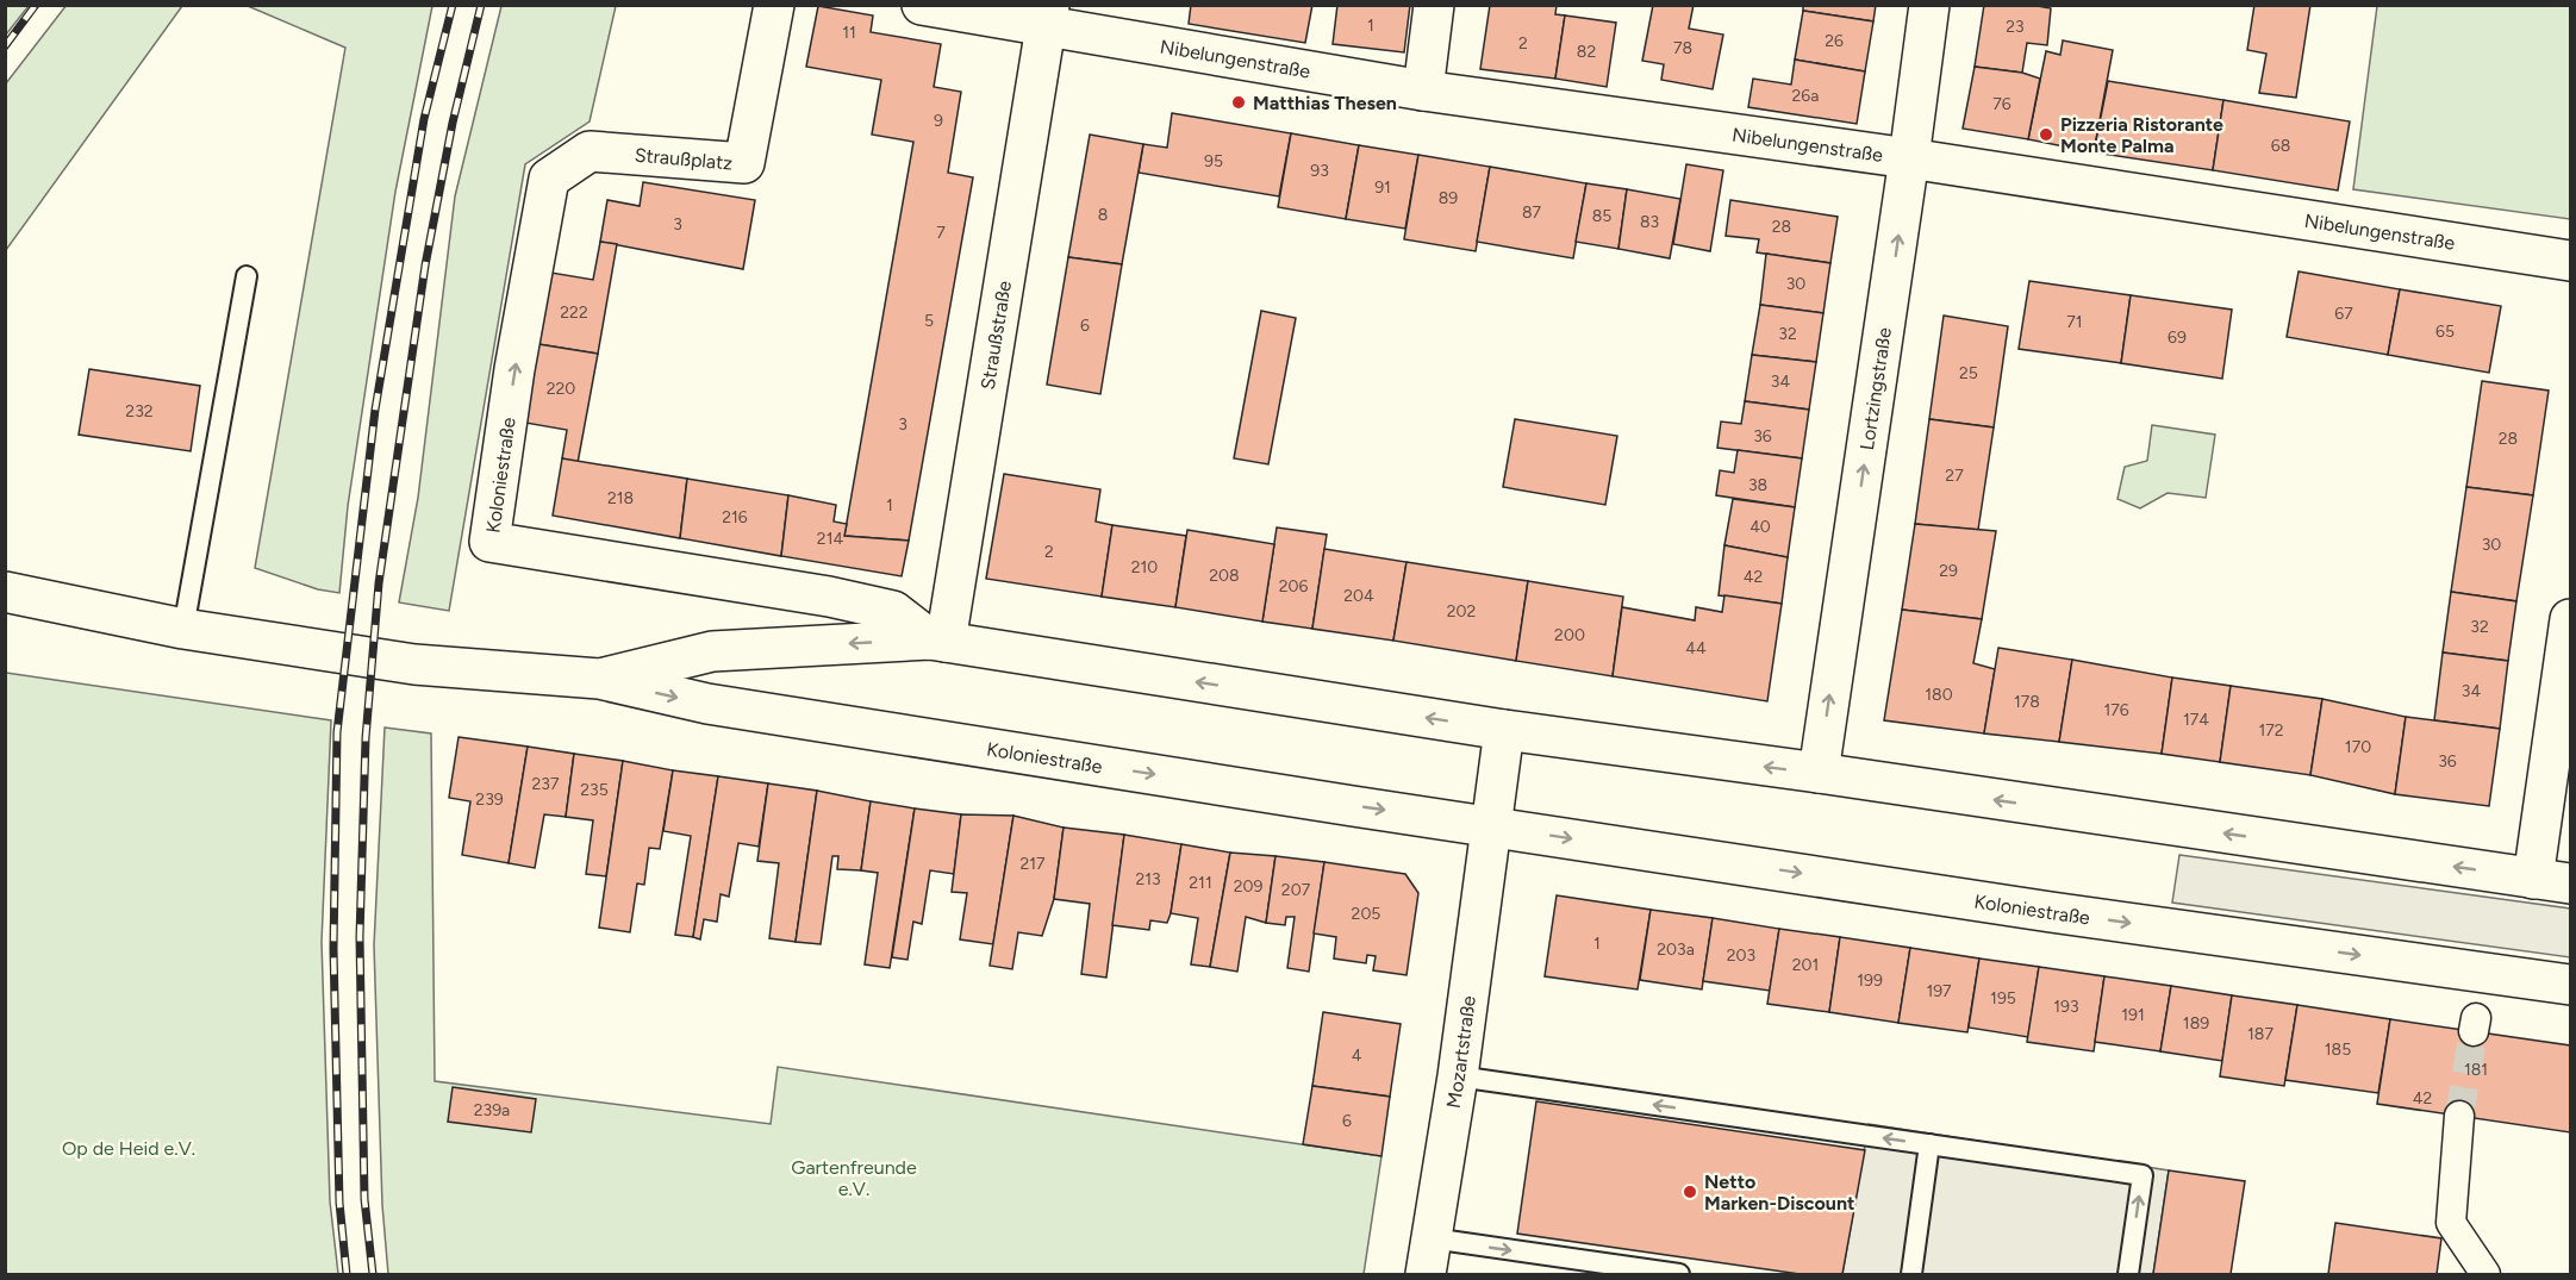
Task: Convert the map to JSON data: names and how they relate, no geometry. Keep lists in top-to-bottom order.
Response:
{
  "streets": {
    "street": [
      "Nibelungenstraße",
      "Straußplatz",
      "Straußstraße",
      "Lortzingstraße",
      "Koloniestraße",
      "Mozartstraße"
    ]
  },
  "crossings": [
    ["Nibelungenstraße", "Straußstraße"],
    ["Nibelungenstraße", "Lortzingstraße"],
    ["Straußplatz", "Koloniestraße"],
    ["Straußstraße", "Koloniestraße"],
    ["Lortzingstraße", "Koloniestraße"],
    ["Koloniestraße", "Mozartstraße"]
  ],
  "one_way": ["Lortzingstraße"],
  "parks": ["Op de Heid e.V.", "Gartenfreunde e.V."],
  "places": ["Matthias Thesen", "Pizzeria Ristorante Monte Palma", "Netto Marken-Discount"],
  "house_numbers": [
    "1",
    "23",
    "11",
    "26",
    "2",
    "78",
    "82",
    "26a",
    "76",
    "9",
    "68",
    "95",
    "93",
    "91",
    "89",
    "87",
    "8",
    "85",
    "83",
    "3",
    "28",
    "7",
    "30",
    "222",
    "67",
    "5",
    "71",
    "6",
    "65",
    "32",
    "69",
    "25",
    "34",
    "220",
    "232",
    "3",
    "36",
    "28",
    "27",
    "38",
    "218",
    "1",
    "216",
    "40",
    "214",
    "30",
    "2",
    "210",
    "29",
    "208",
    "42",
    "206",
    "204",
    "202",
    "32",
    "200",
    "44",
    "34",
    "180",
    "178",
    "176",
    "174",
    "172",
    "170",
    "36",
    "237",
    "235",
    "239",
    "217",
    "213",
    "211",
    "209",
    "207",
    "205",
    "1",
    "203a",
    "203",
    "201",
    "199",
    "197",
    "195",
    "193",
    "191",
    "189",
    "187",
    "185",
    "4",
    "181",
    "42",
    "239a",
    "6"
  ]
}
